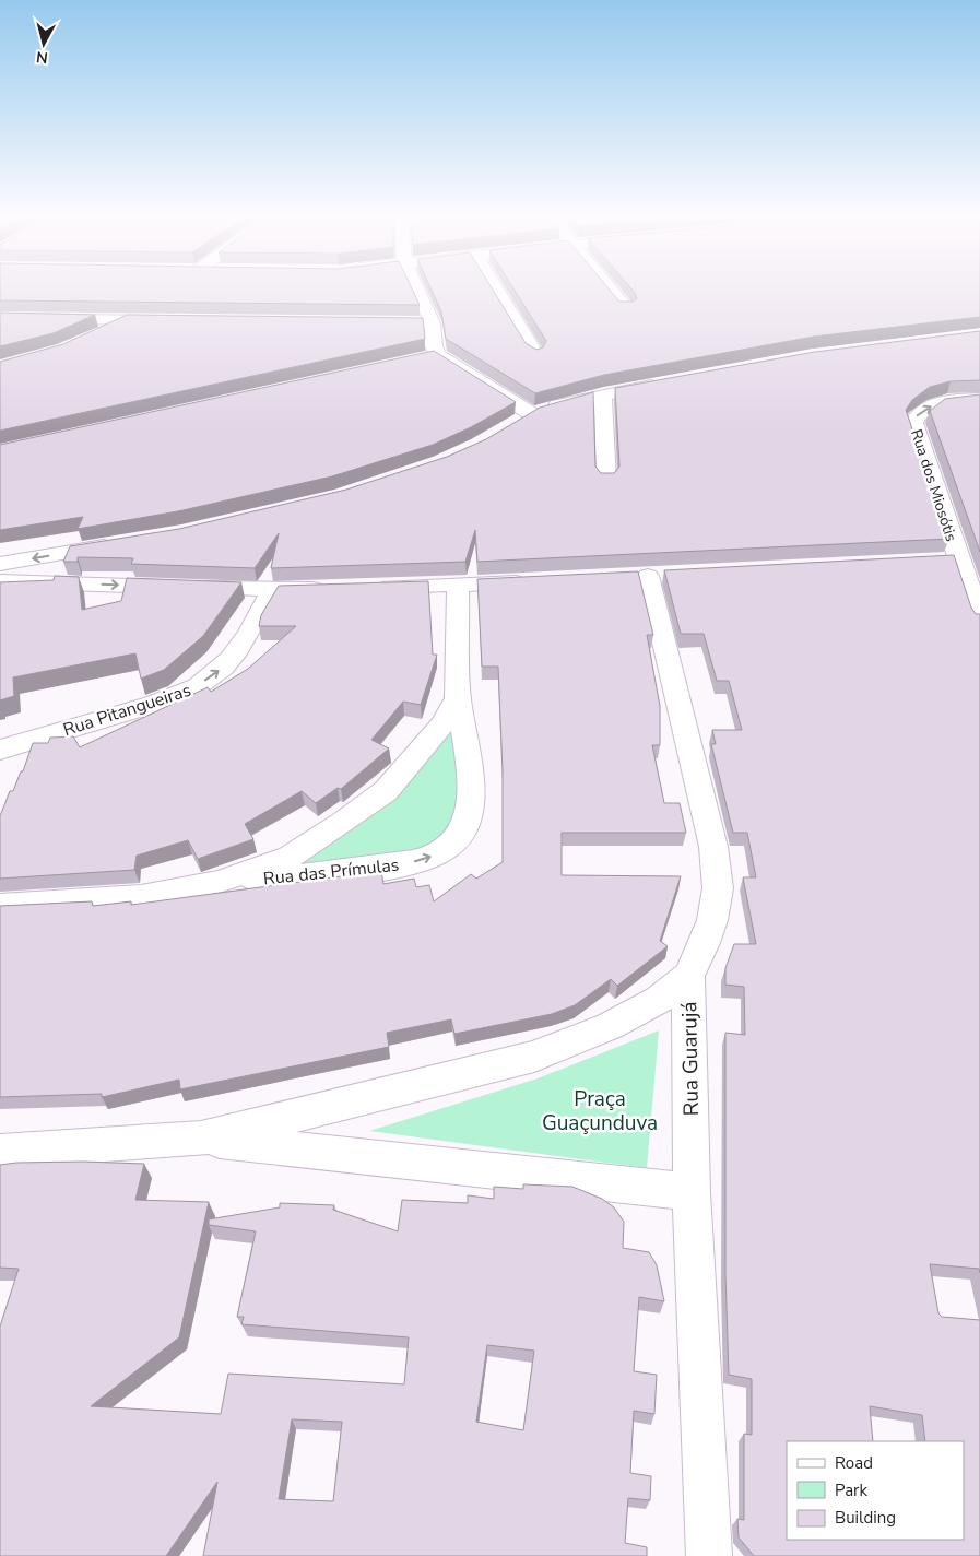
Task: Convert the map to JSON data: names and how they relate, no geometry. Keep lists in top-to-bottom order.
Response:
{
  "streets": {
    "street": [
      "Rua dos Miosótis",
      "Rua Pitangueiras",
      "Rua das Prímulas",
      "Rua Guarujá"
    ]
  },
  "parks": ["Praça Guaçunduva"],
  "legend": ["Road", "Park", "Building"],
  "north": "bottom"
}
